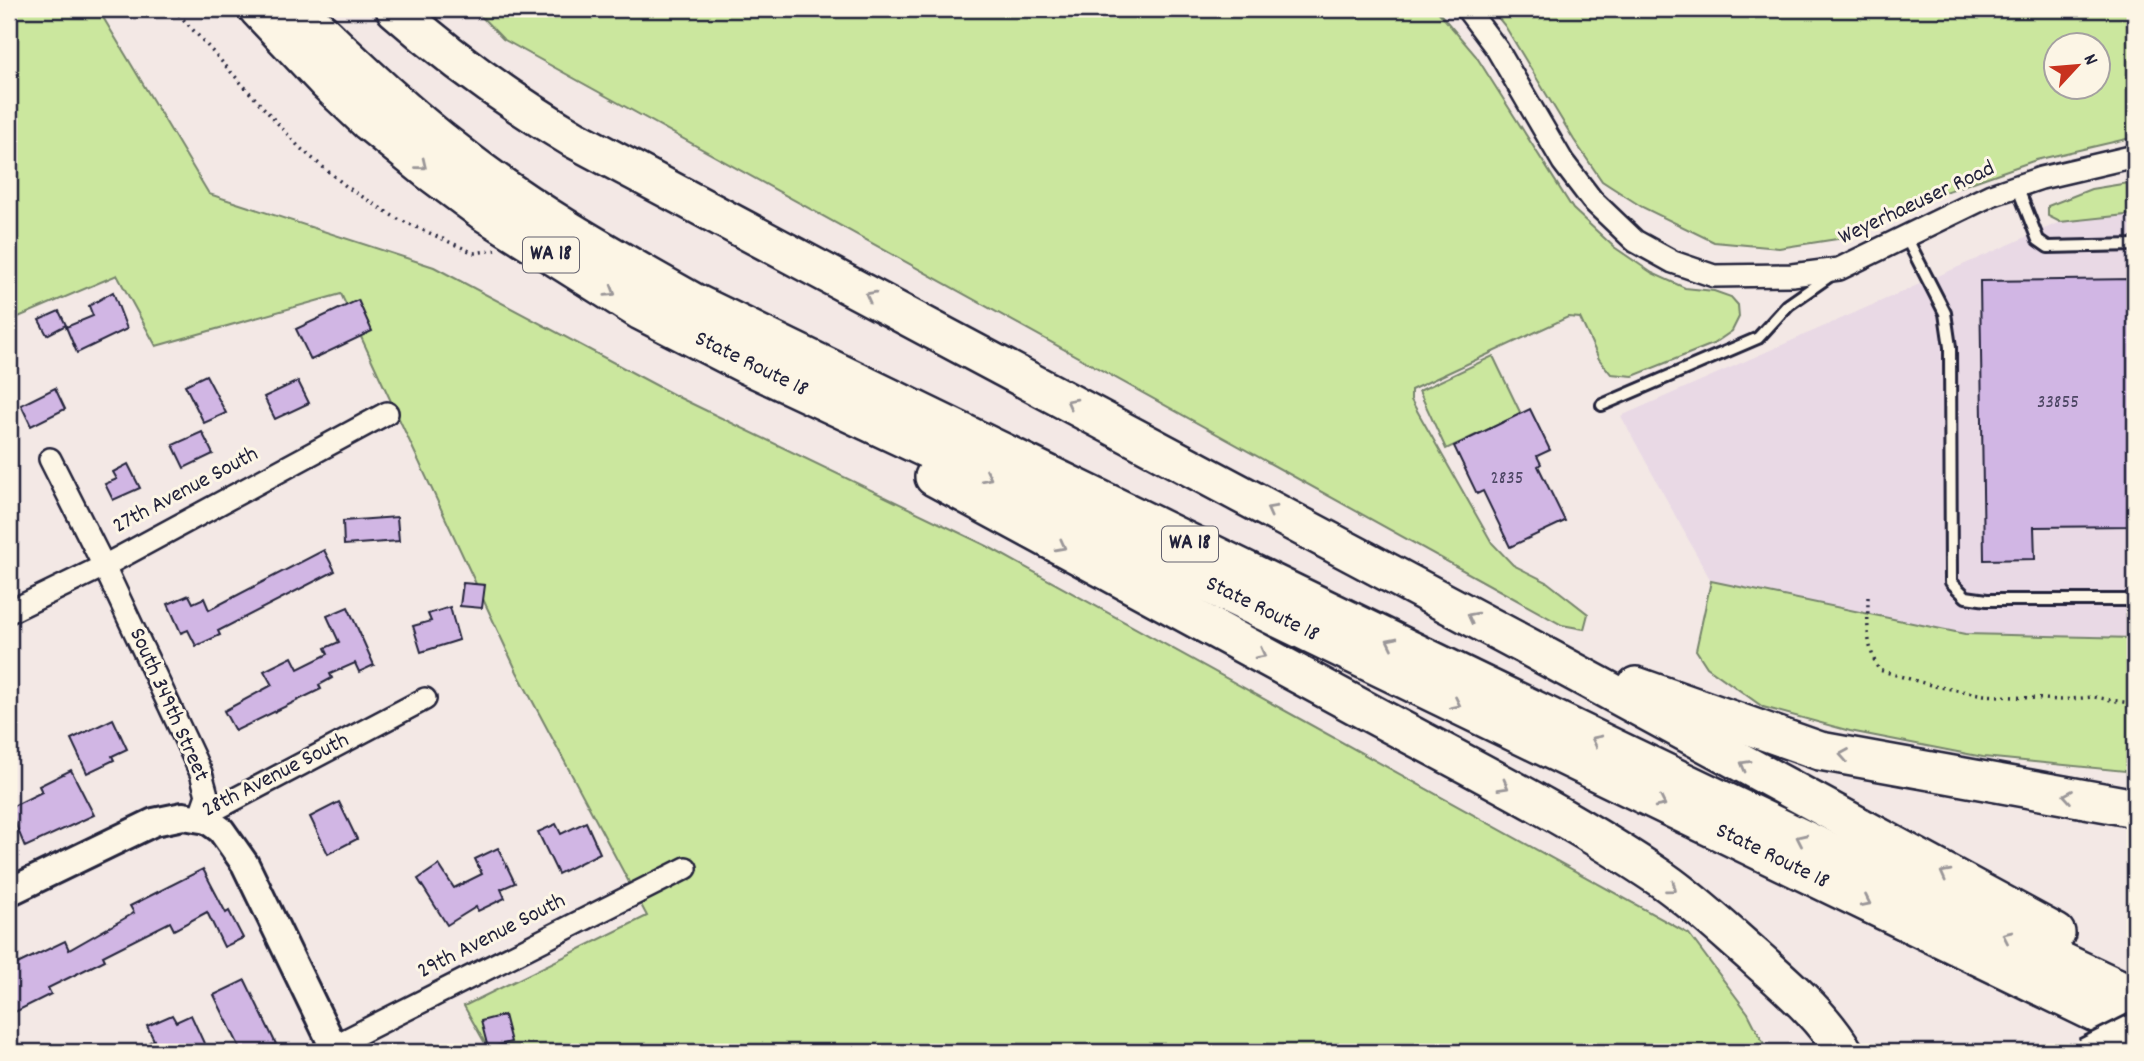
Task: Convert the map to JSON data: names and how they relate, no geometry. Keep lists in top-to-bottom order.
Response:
{
  "streets": {
    "highway": ["WA 18", "State Route 18"],
    "street": [
      "Weyerhaeuser Road",
      "27th Avenue South",
      "South 349th Street",
      "28th Avenue South",
      "29th Avenue South"
    ]
  },
  "crossings": [
    ["27th Avenue South", "South 349th Street"],
    ["South 349th Street", "28th Avenue South"],
    ["South 349th Street", "29th Avenue South"]
  ],
  "house_numbers": ["33855", "2835"],
  "north": "top right"
}
